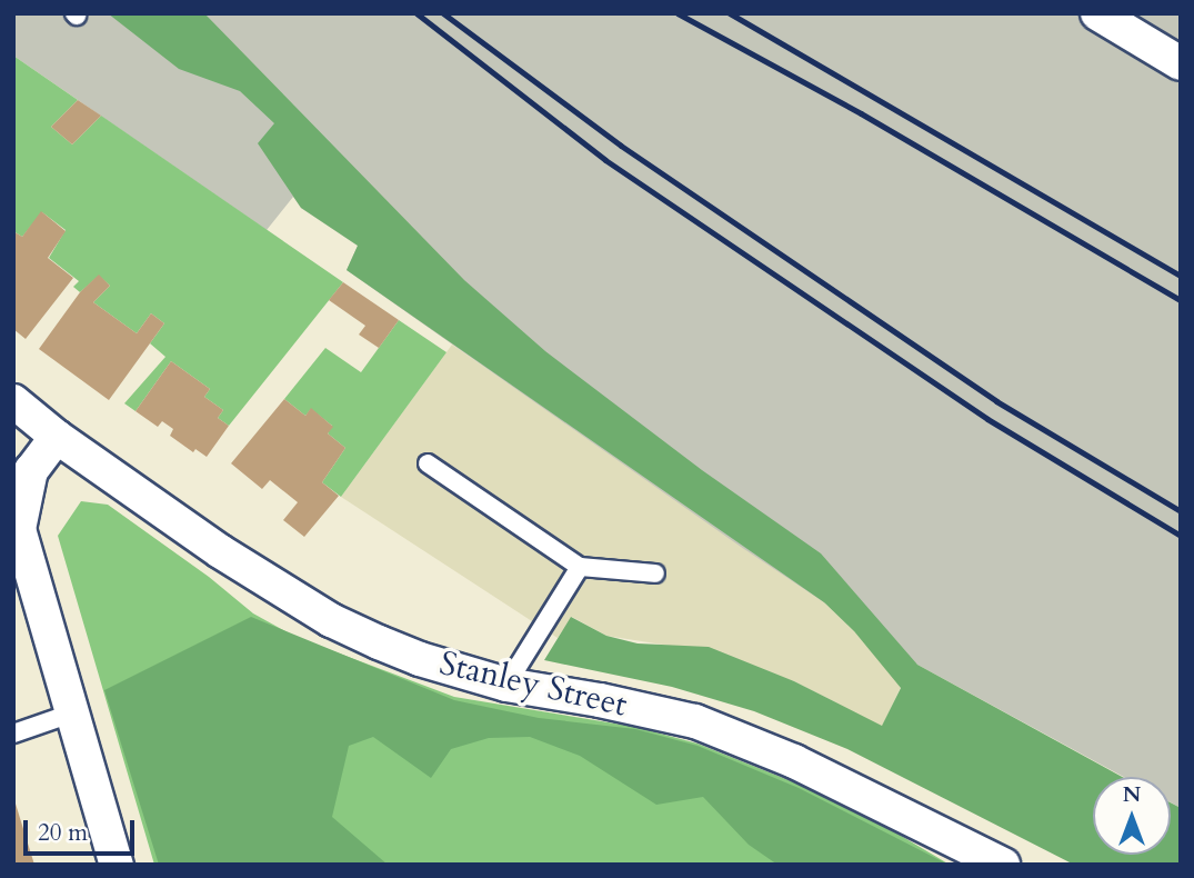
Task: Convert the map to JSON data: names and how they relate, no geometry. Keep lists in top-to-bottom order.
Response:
{
  "streets": {
    "street": ["Stanley Street"]
  },
  "scale_bar": "20 m",
  "north": "top"
}
